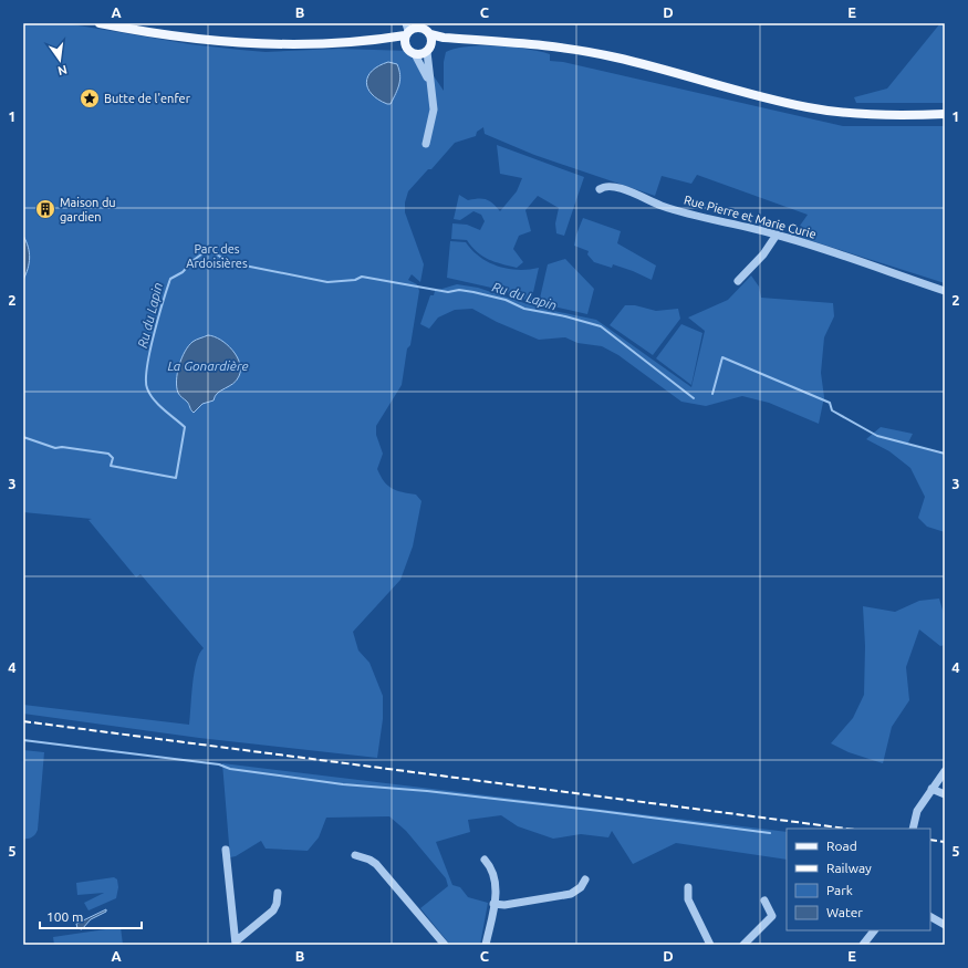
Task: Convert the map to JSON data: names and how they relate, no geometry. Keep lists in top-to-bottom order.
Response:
{
  "streets": {
    "street": ["Rue Pierre et Marie Curie"]
  },
  "water": ["Ru du Lapin", "La Gonardière"],
  "parks": ["Parc des Ardoisières"],
  "places": {
    "place": ["Butte de l'enfer"],
    "building": ["Maison du gardien"]
  },
  "legend": [
    "Road",
    "Railway",
    "Park",
    "Water"
  ],
  "scale_bar": "100 m",
  "north": "bottom",
  "grid": {
    "columns": [
      "A",
      "B",
      "C",
      "D",
      "E"
    ],
    "rows": [
      "1",
      "2",
      "3",
      "4",
      "5"
    ]
  }
}
